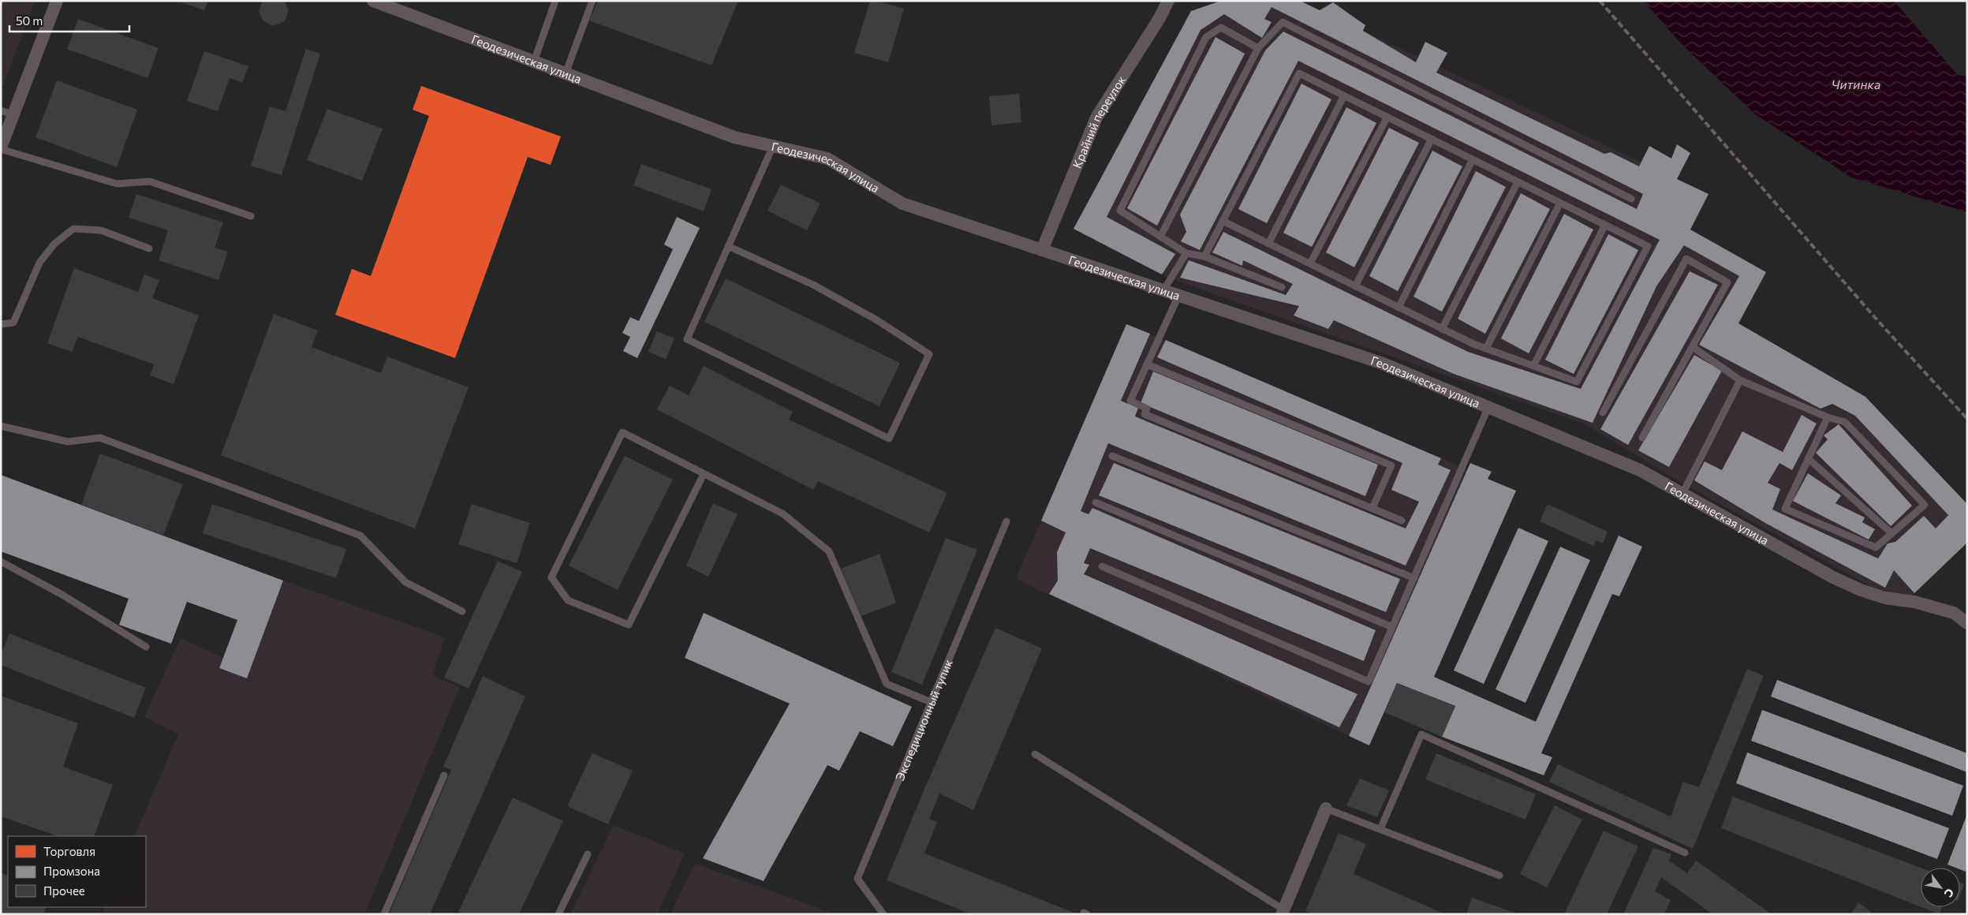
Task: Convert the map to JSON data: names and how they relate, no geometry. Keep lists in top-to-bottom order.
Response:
{
  "streets": {
    "street": ["Геодезическая улица", "Крайний переулок"],
    "lane": ["Экспедиционный тупик"]
  },
  "crossings": [
    ["Геодезическая улица", "Крайний переулок"]
  ],
  "water": ["Читинка"],
  "legend": ["Торговля", "Промзона", "Прочее"],
  "scale_bar": "50 m",
  "north": "bottom right"
}
